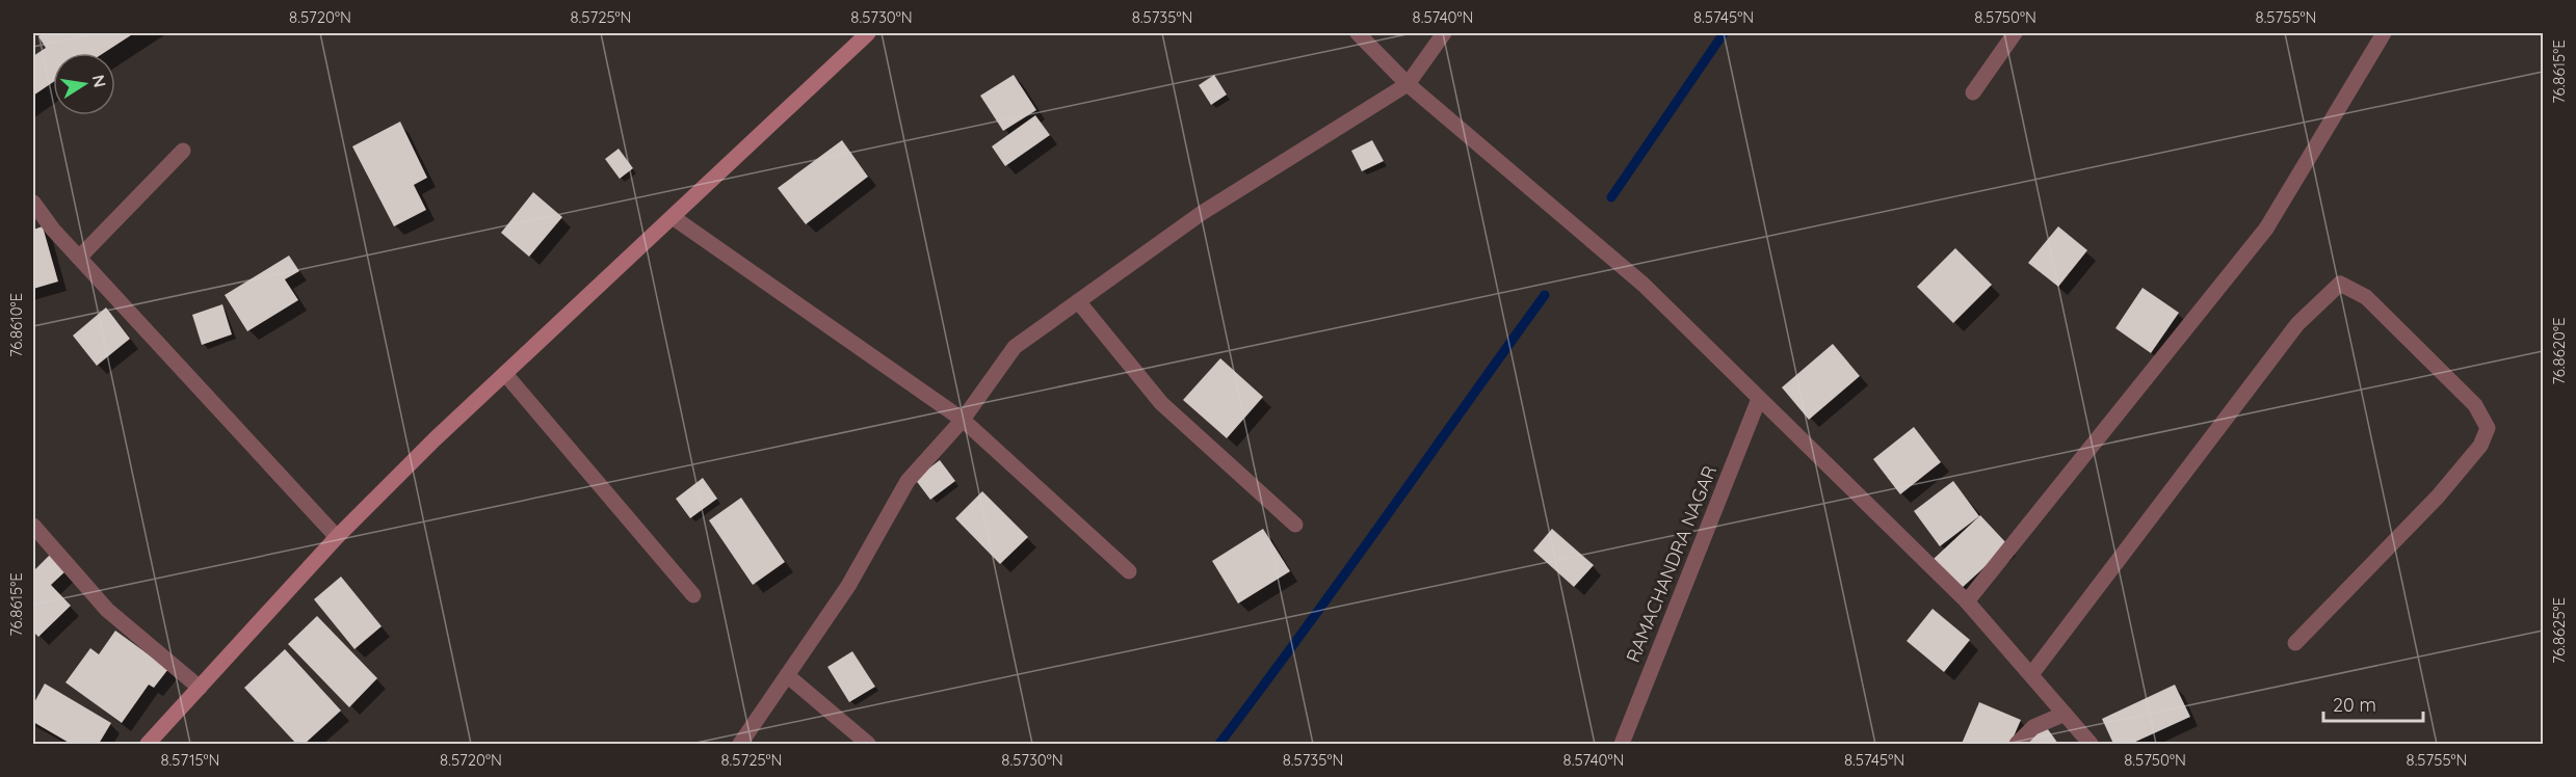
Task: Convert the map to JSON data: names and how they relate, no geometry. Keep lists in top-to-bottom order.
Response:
{
  "streets": {
    "street": ["RAMACHANDRA NAGAR"]
  },
  "scale_bar": "20 m",
  "north": "right",
  "coordinates": [
    "8.5720°N",
    "8.5725°N",
    "8.5730°N",
    "8.5735°N",
    "8.5740°N",
    "8.5745°N",
    "8.5750°N",
    "8.5755°N",
    "76.8615°E",
    "76.8610°E",
    "76.8620°E",
    "76.8625°E",
    "8.5715°N"
  ]
}
